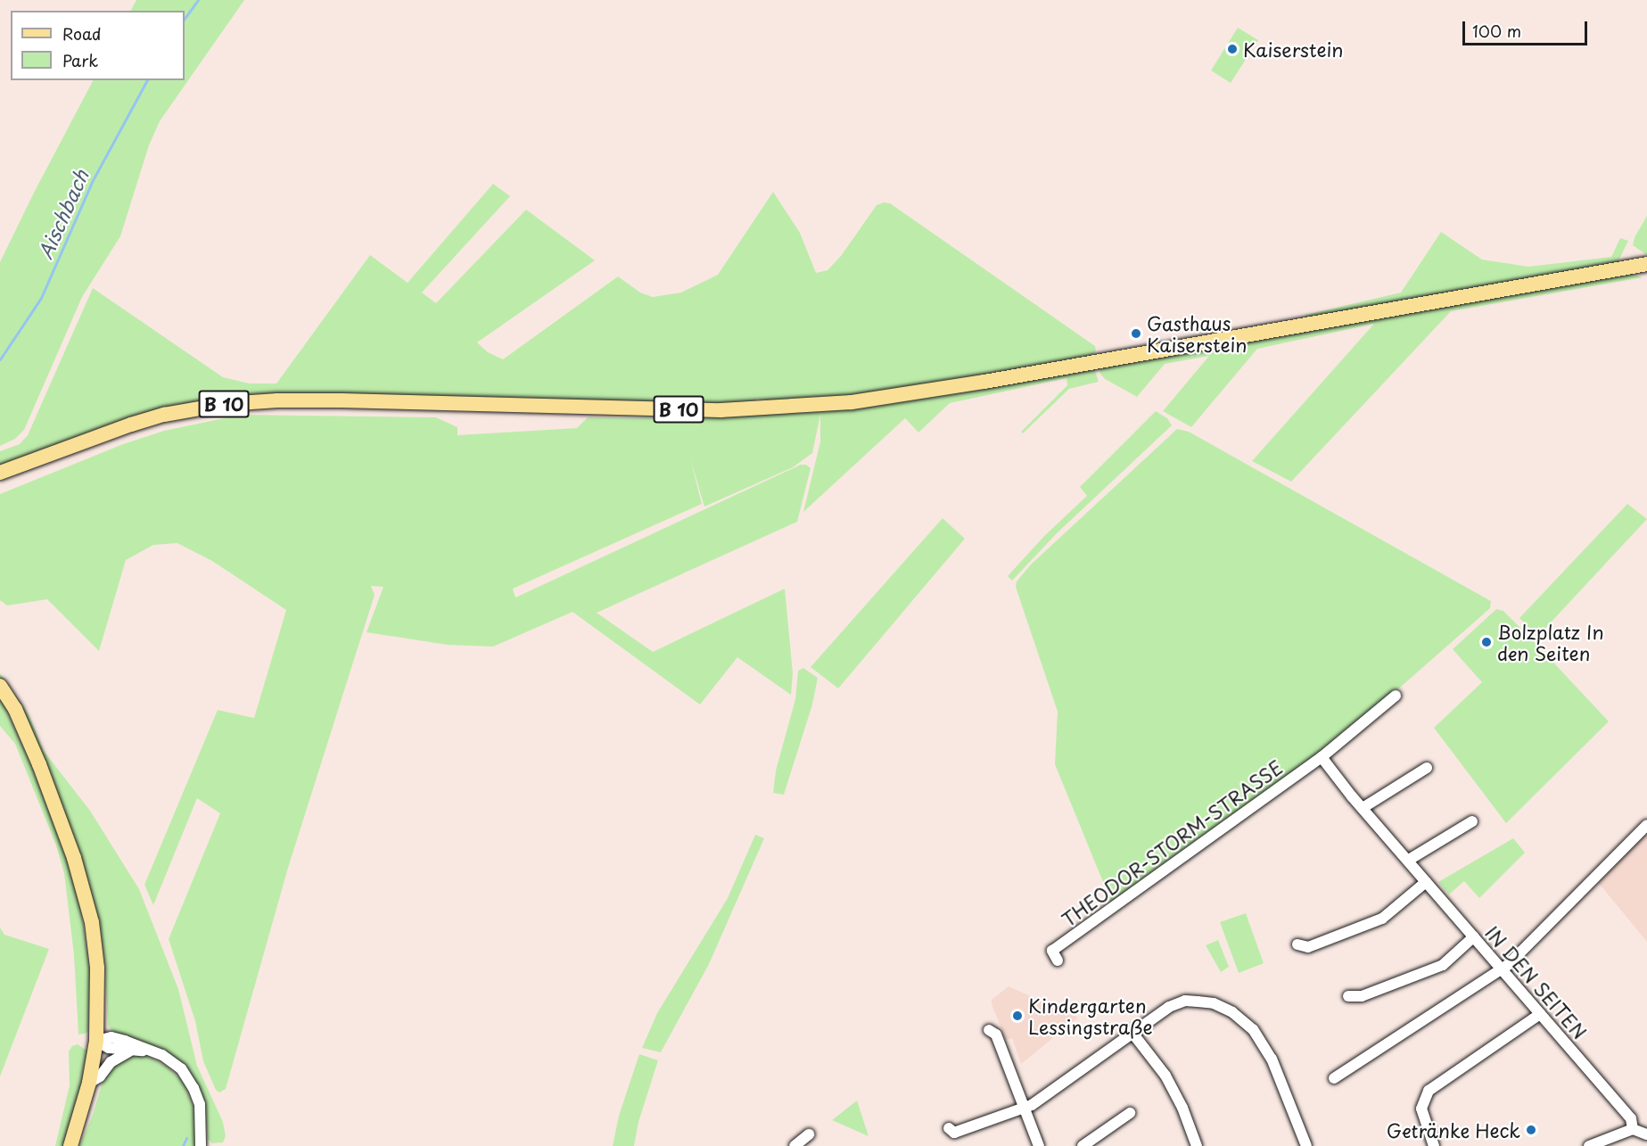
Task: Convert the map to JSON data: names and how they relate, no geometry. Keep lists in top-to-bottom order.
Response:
{
  "streets": {
    "main road": ["B 10"],
    "street": ["THEODOR-STORM-STRASSE", "IN DEN SEITEN"]
  },
  "crossings": [
    ["THEODOR-STORM-STRASSE", "IN DEN SEITEN"]
  ],
  "water": ["Aischbach"],
  "places": [
    "Kaiserstein",
    "Gasthaus Kaiserstein",
    "Bolzplatz In den Seiten",
    "Kindergarten Lessingstraße",
    "Getränke Heck"
  ],
  "legend": ["Road", "Park"],
  "scale_bar": "100 m"
}
